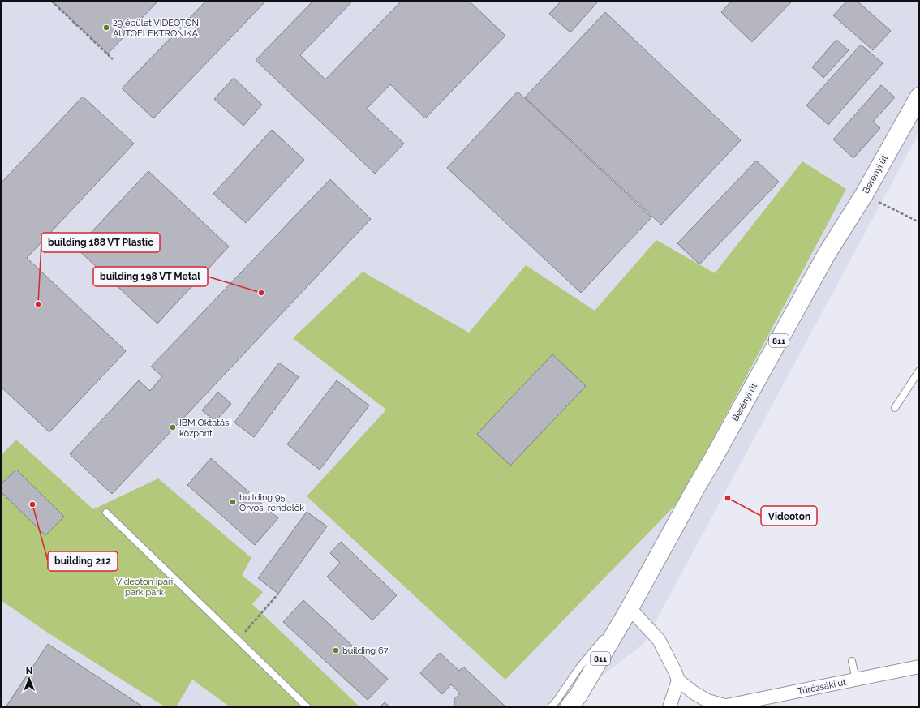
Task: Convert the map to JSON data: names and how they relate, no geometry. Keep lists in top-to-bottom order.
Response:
{
  "streets": {
    "main road": ["Berényi út", "811"],
    "street": ["Túrózsáki út"]
  },
  "parks": ["Videoton ipari park park"],
  "places": [
    "29 épület VIDEOTON AUTOELEKTRONIKA",
    "building 198 VT Metal",
    "building 188 VT Plastic",
    "IBM Oktatási központ",
    "Videoton",
    "building 95 Orvosi rendelők",
    "building 212",
    "building 67"
  ],
  "north": "top"
}
